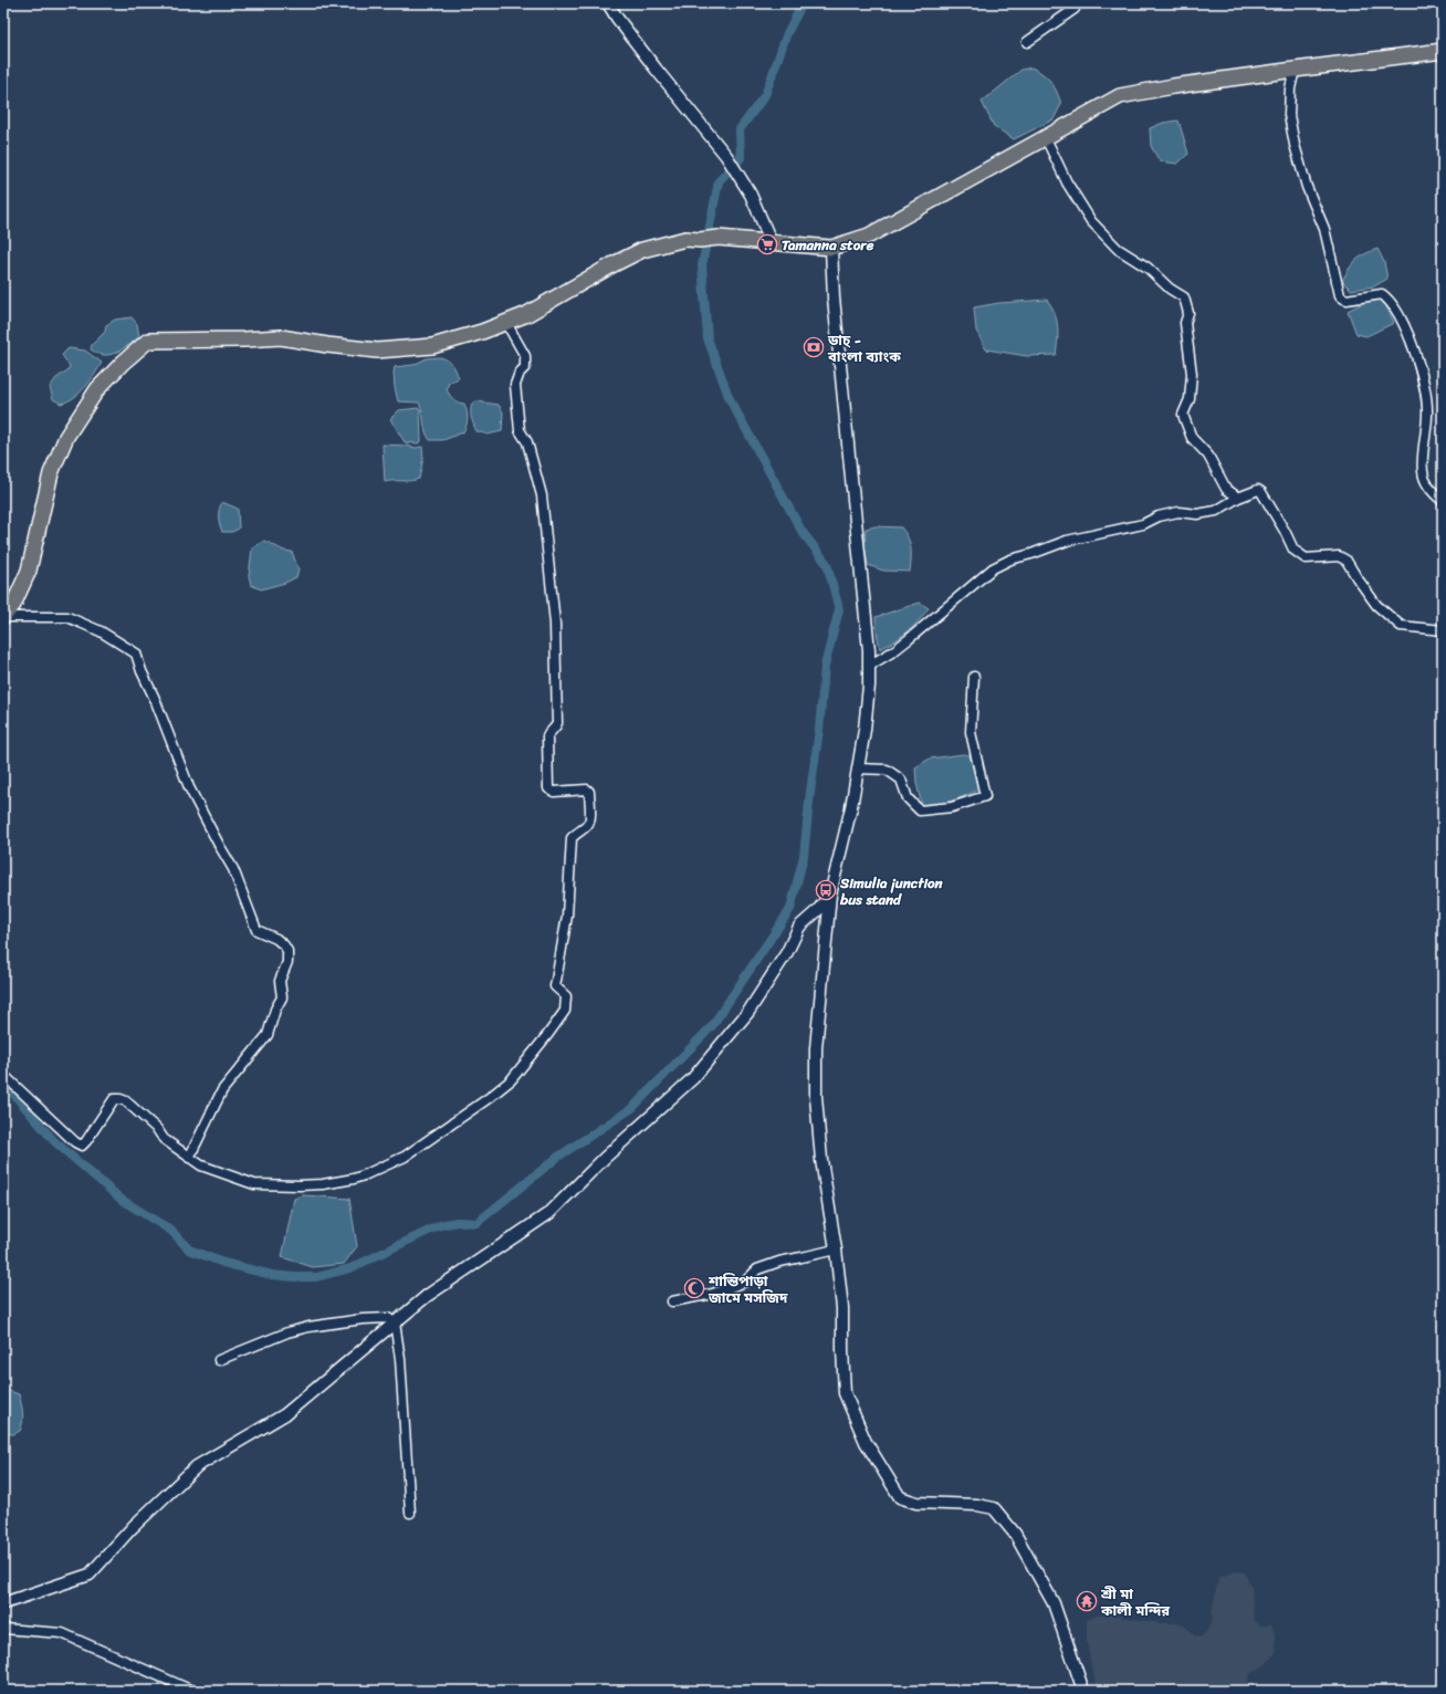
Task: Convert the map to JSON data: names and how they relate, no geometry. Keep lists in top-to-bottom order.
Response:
{
  "places": {
    "supermarket": ["Tamanna store"],
    "bank": ["ডাচ্ - বাংলা ব্যাংক"],
    "bus stop": ["Simulia junction bus stand"],
    "mosque": ["শান্তিপাড়া জামে মসজিদ"],
    "temple": ["শ্রী মা কালী মন্দির"]
  }
}
